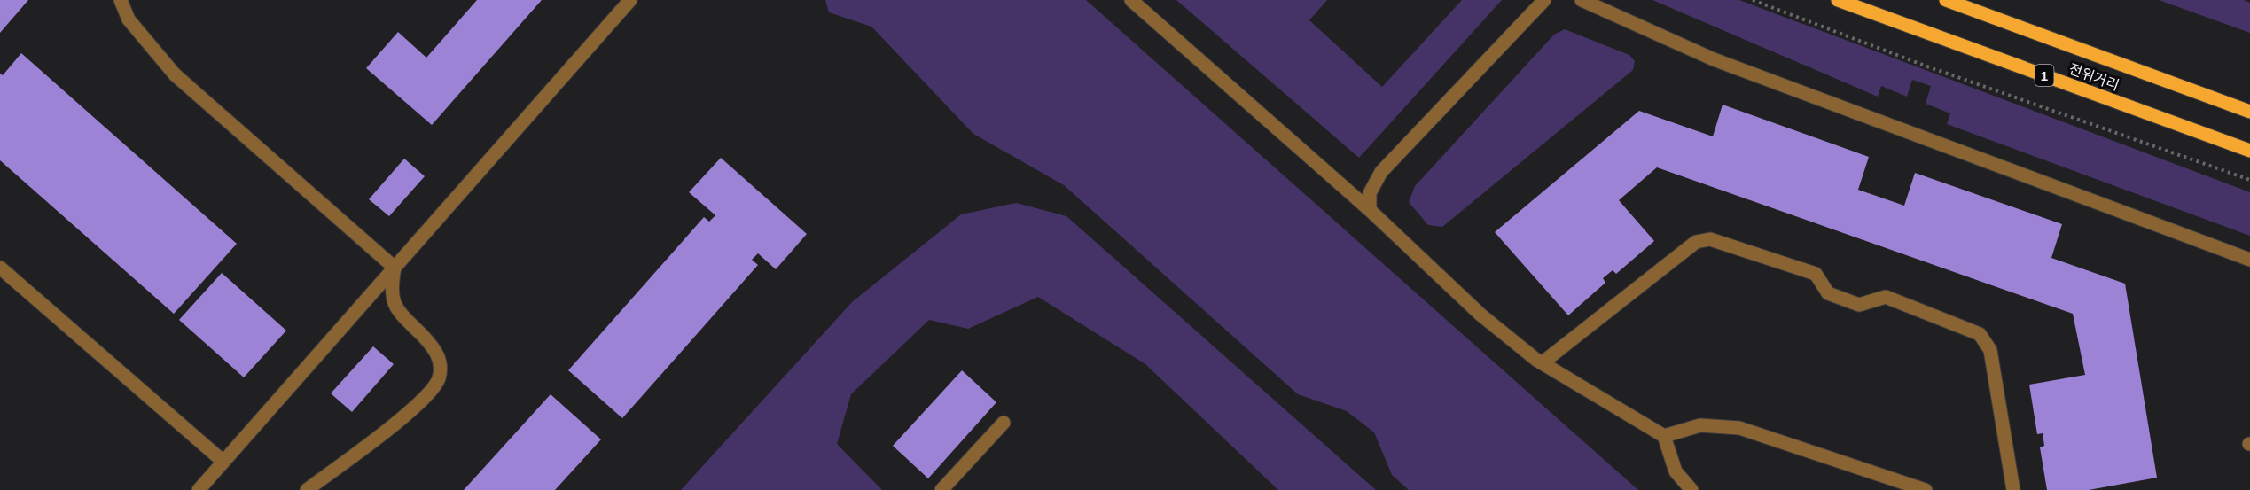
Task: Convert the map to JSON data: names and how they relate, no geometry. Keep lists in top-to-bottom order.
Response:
{
  "streets": {
    "main road": ["1", "전위거리"]
  }
}
